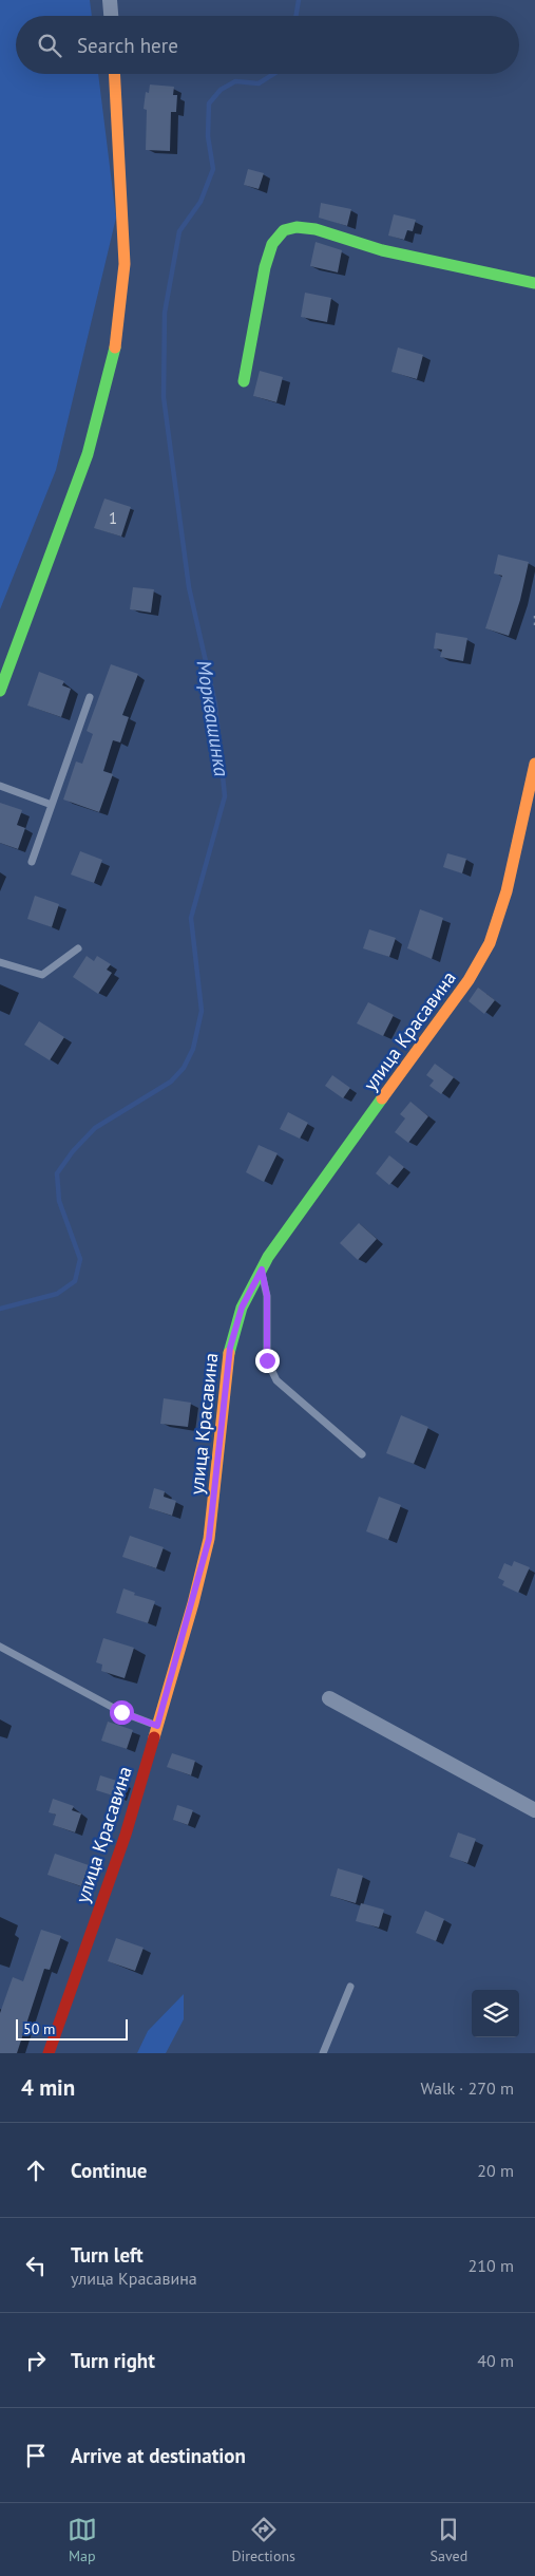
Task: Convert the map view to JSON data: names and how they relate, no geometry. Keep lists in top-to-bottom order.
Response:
{
  "streets": {
    "street": ["улица Красавина"]
  },
  "water": ["Морквашинка"],
  "house_numbers": ["1"],
  "scale_bar": "50 m",
  "page": {
    "search": "Search here",
    "scale": "50 m",
    "heading": ["4 min", "Walk · 270 m"],
    "list": [
      ["Continue", "20 m"],
      ["Turn left", "улица Красавина", "210 m"],
      ["Turn right", "40 m"],
      "Arrive at destination"
    ],
    "nav": ["Map", "Directions", "Saved"]
  }
}
